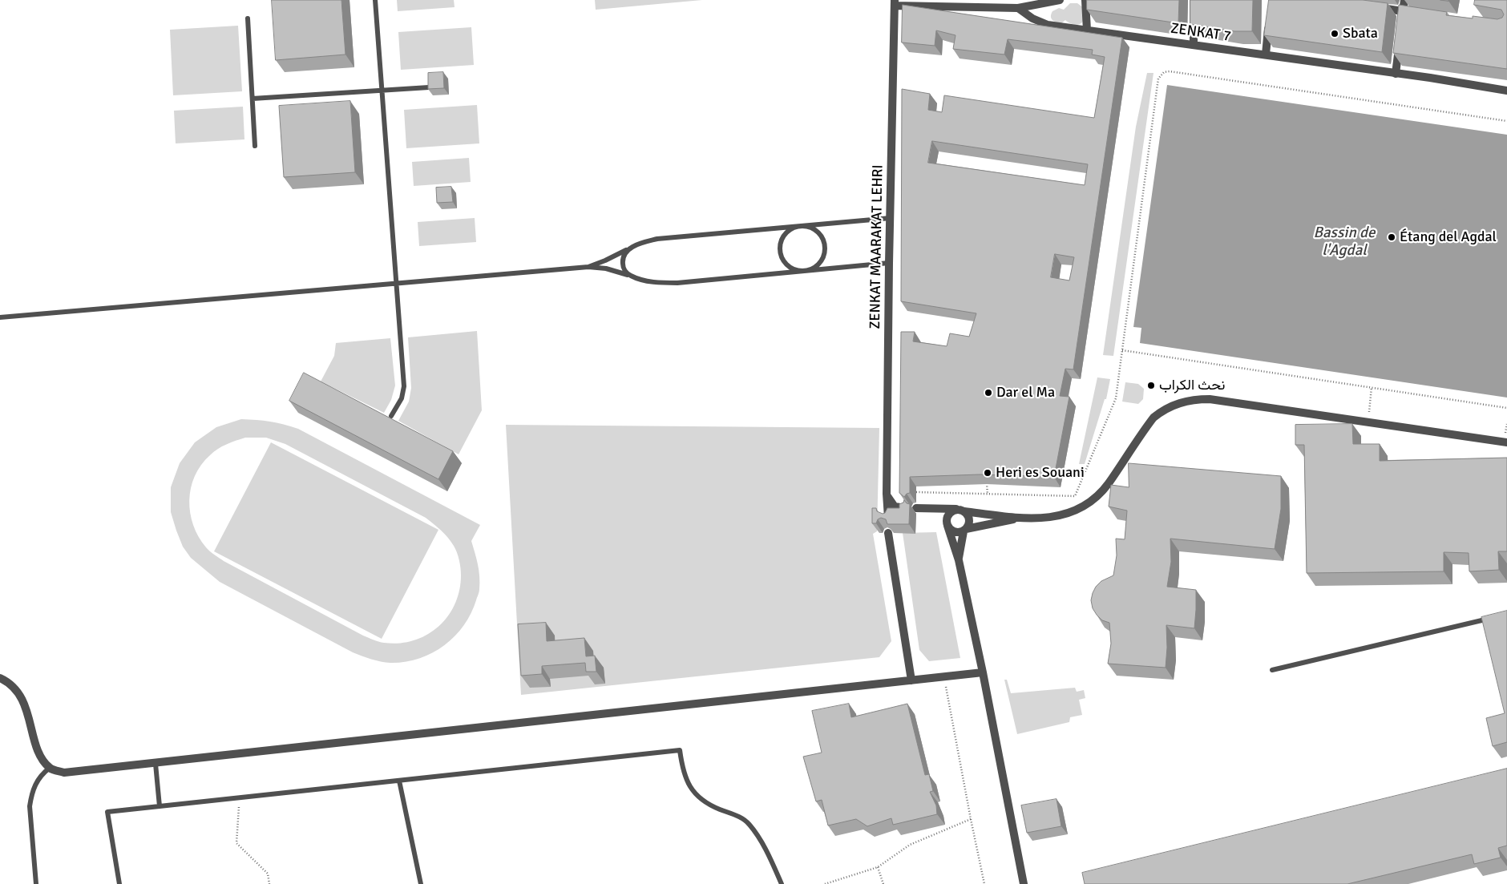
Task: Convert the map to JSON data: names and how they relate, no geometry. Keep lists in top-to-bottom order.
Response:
{
  "streets": {
    "street": ["ZENKAT 7", "ZENKAT MAARAKAT LEHRI"]
  },
  "water": ["Bassin de l'Agdal"],
  "places": [
    "Sbata",
    "Étang del Agdal",
    "نحث الكراب",
    "Dar el Ma",
    "Heri es Souani"
  ]
}
